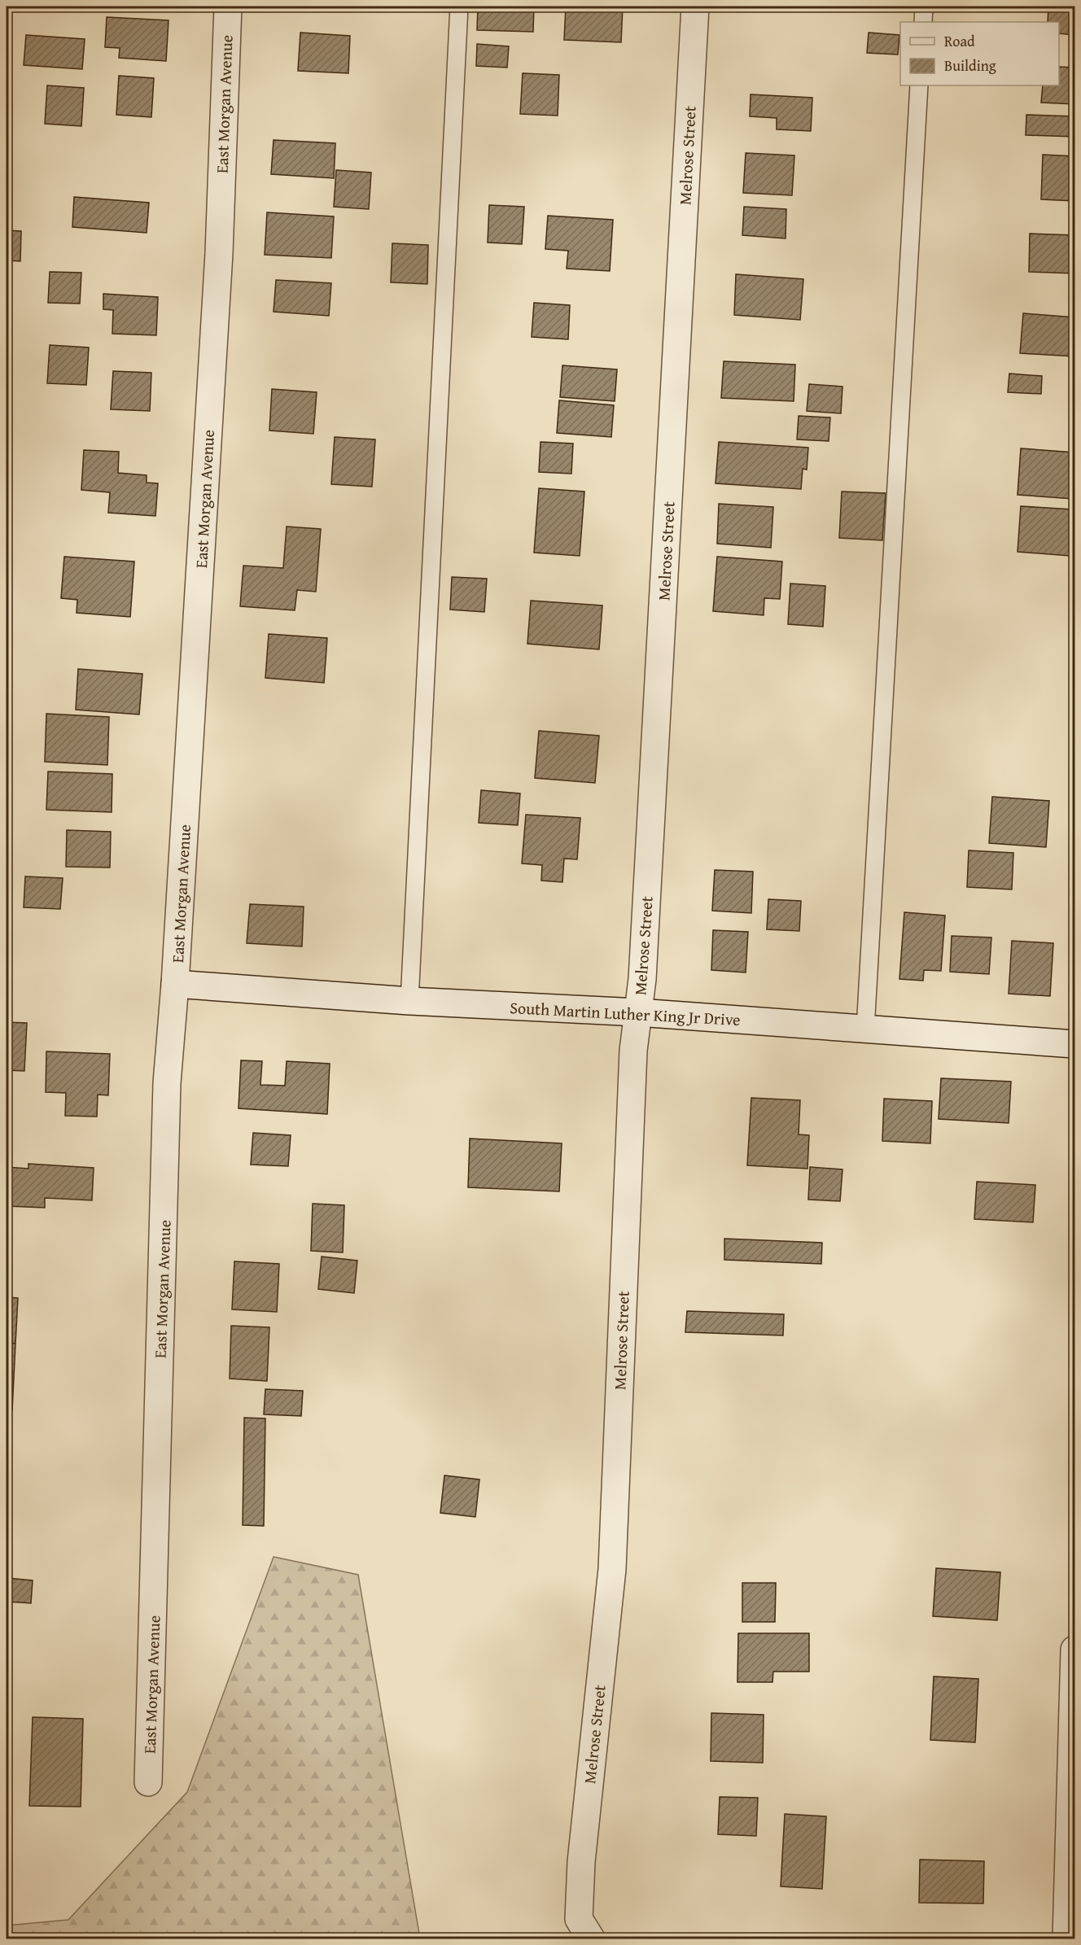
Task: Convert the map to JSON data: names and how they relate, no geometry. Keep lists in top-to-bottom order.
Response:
{
  "streets": {
    "street": ["East Morgan Avenue", "Melrose Street", "South Martin Luther King Jr Drive"]
  },
  "crossings": [
    ["East Morgan Avenue", "South Martin Luther King Jr Drive"],
    ["Melrose Street", "South Martin Luther King Jr Drive"]
  ],
  "legend": ["Road", "Building"]
}
